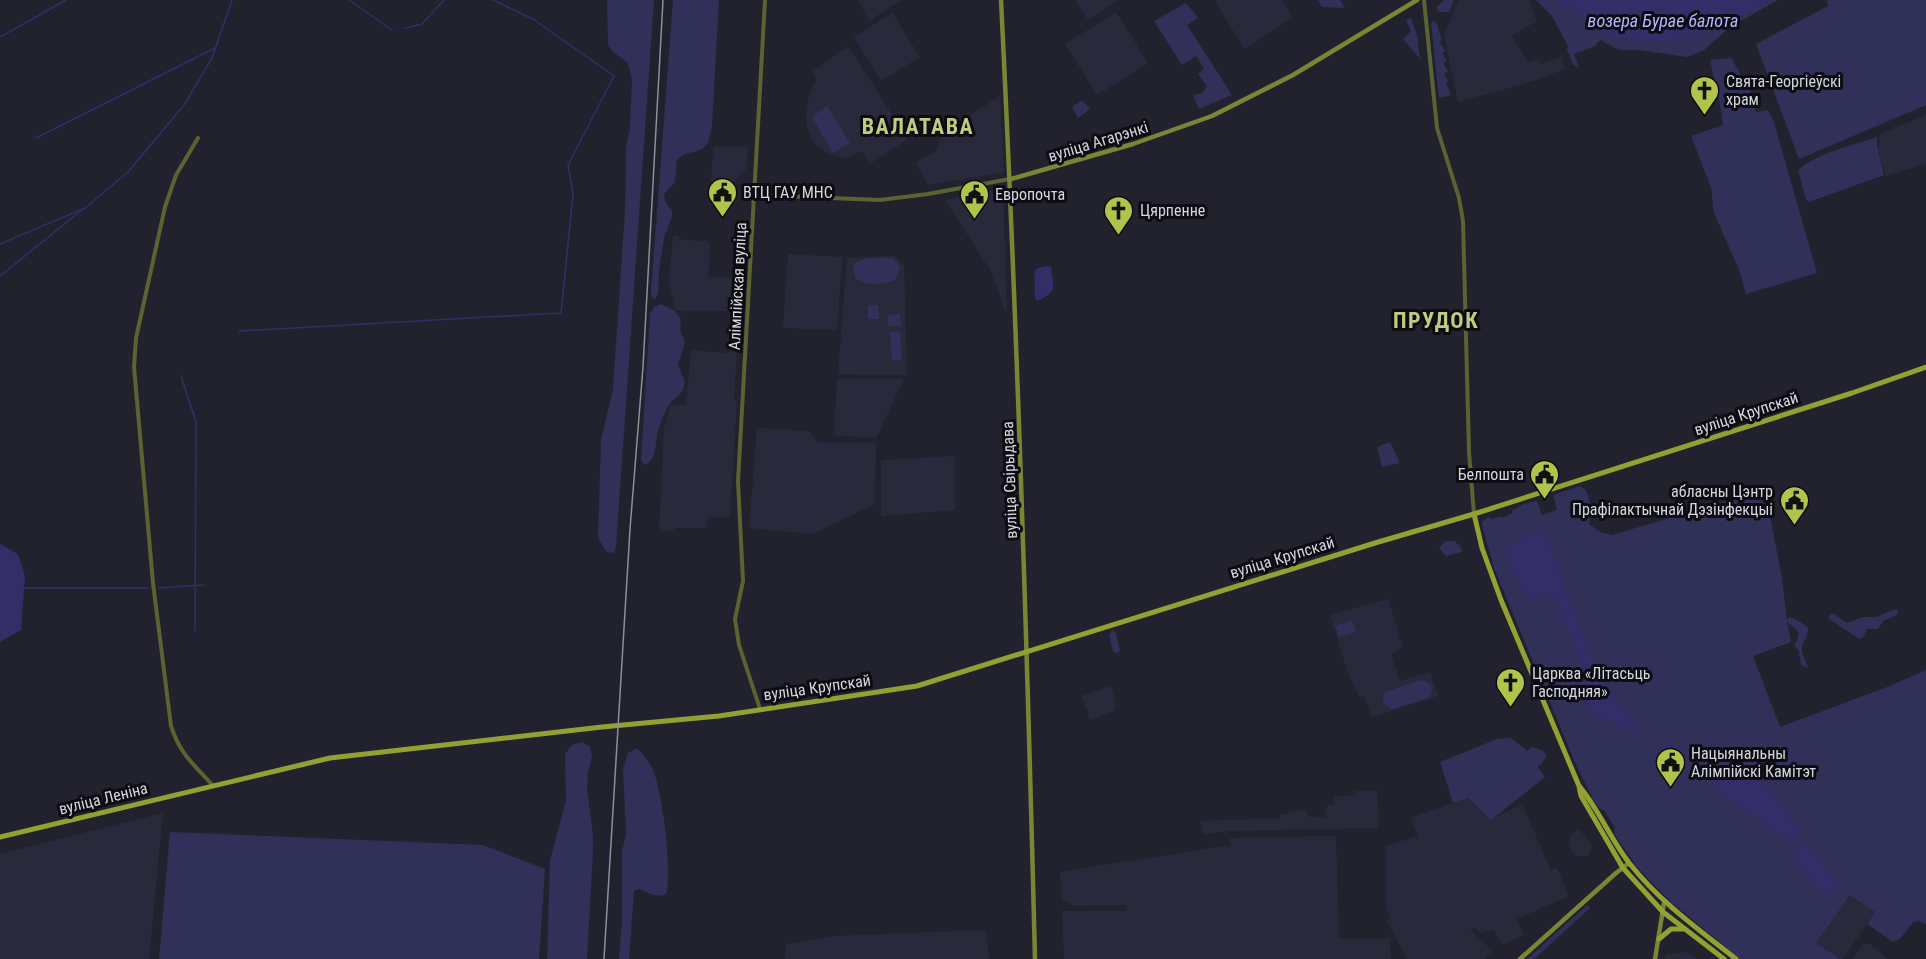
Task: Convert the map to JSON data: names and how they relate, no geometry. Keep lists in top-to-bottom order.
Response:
{
  "streets": {
    "main road": [
      "вуліца Агарэнкі",
      "вуліца Крупскай",
      "вуліца Свірыдава",
      "вуліца Леніна"
    ],
    "street": ["Алімпійская вуліца"]
  },
  "crossings": [
    ["вуліца Агарэнкі", "Алімпійская вуліца"],
    ["вуліца Агарэнкі", "вуліца Свірыдава"],
    ["Алімпійская вуліца", "вуліца Крупскай"],
    ["вуліца Крупскай", "вуліца Свірыдава"],
    ["вуліца Крупскай", "вуліца Леніна"]
  ],
  "districts": ["ВАЛАТАВА", "ПРУДОК"],
  "water": ["возера Бурае балота"],
  "places": {
    "church": ["Свята-Георгіеўскі храм", "Цярпенне", "Царква «Літасьць Гасподняя»"],
    "public building": [
      "ВТЦ ГАУ МНС",
      "Европочта",
      "Белпошта",
      "абласны Цэнтр Прафілактычнай Дэзінфекцыі",
      "Нацыянальны Алімпійскі Камітэт"
    ]
  }
}
